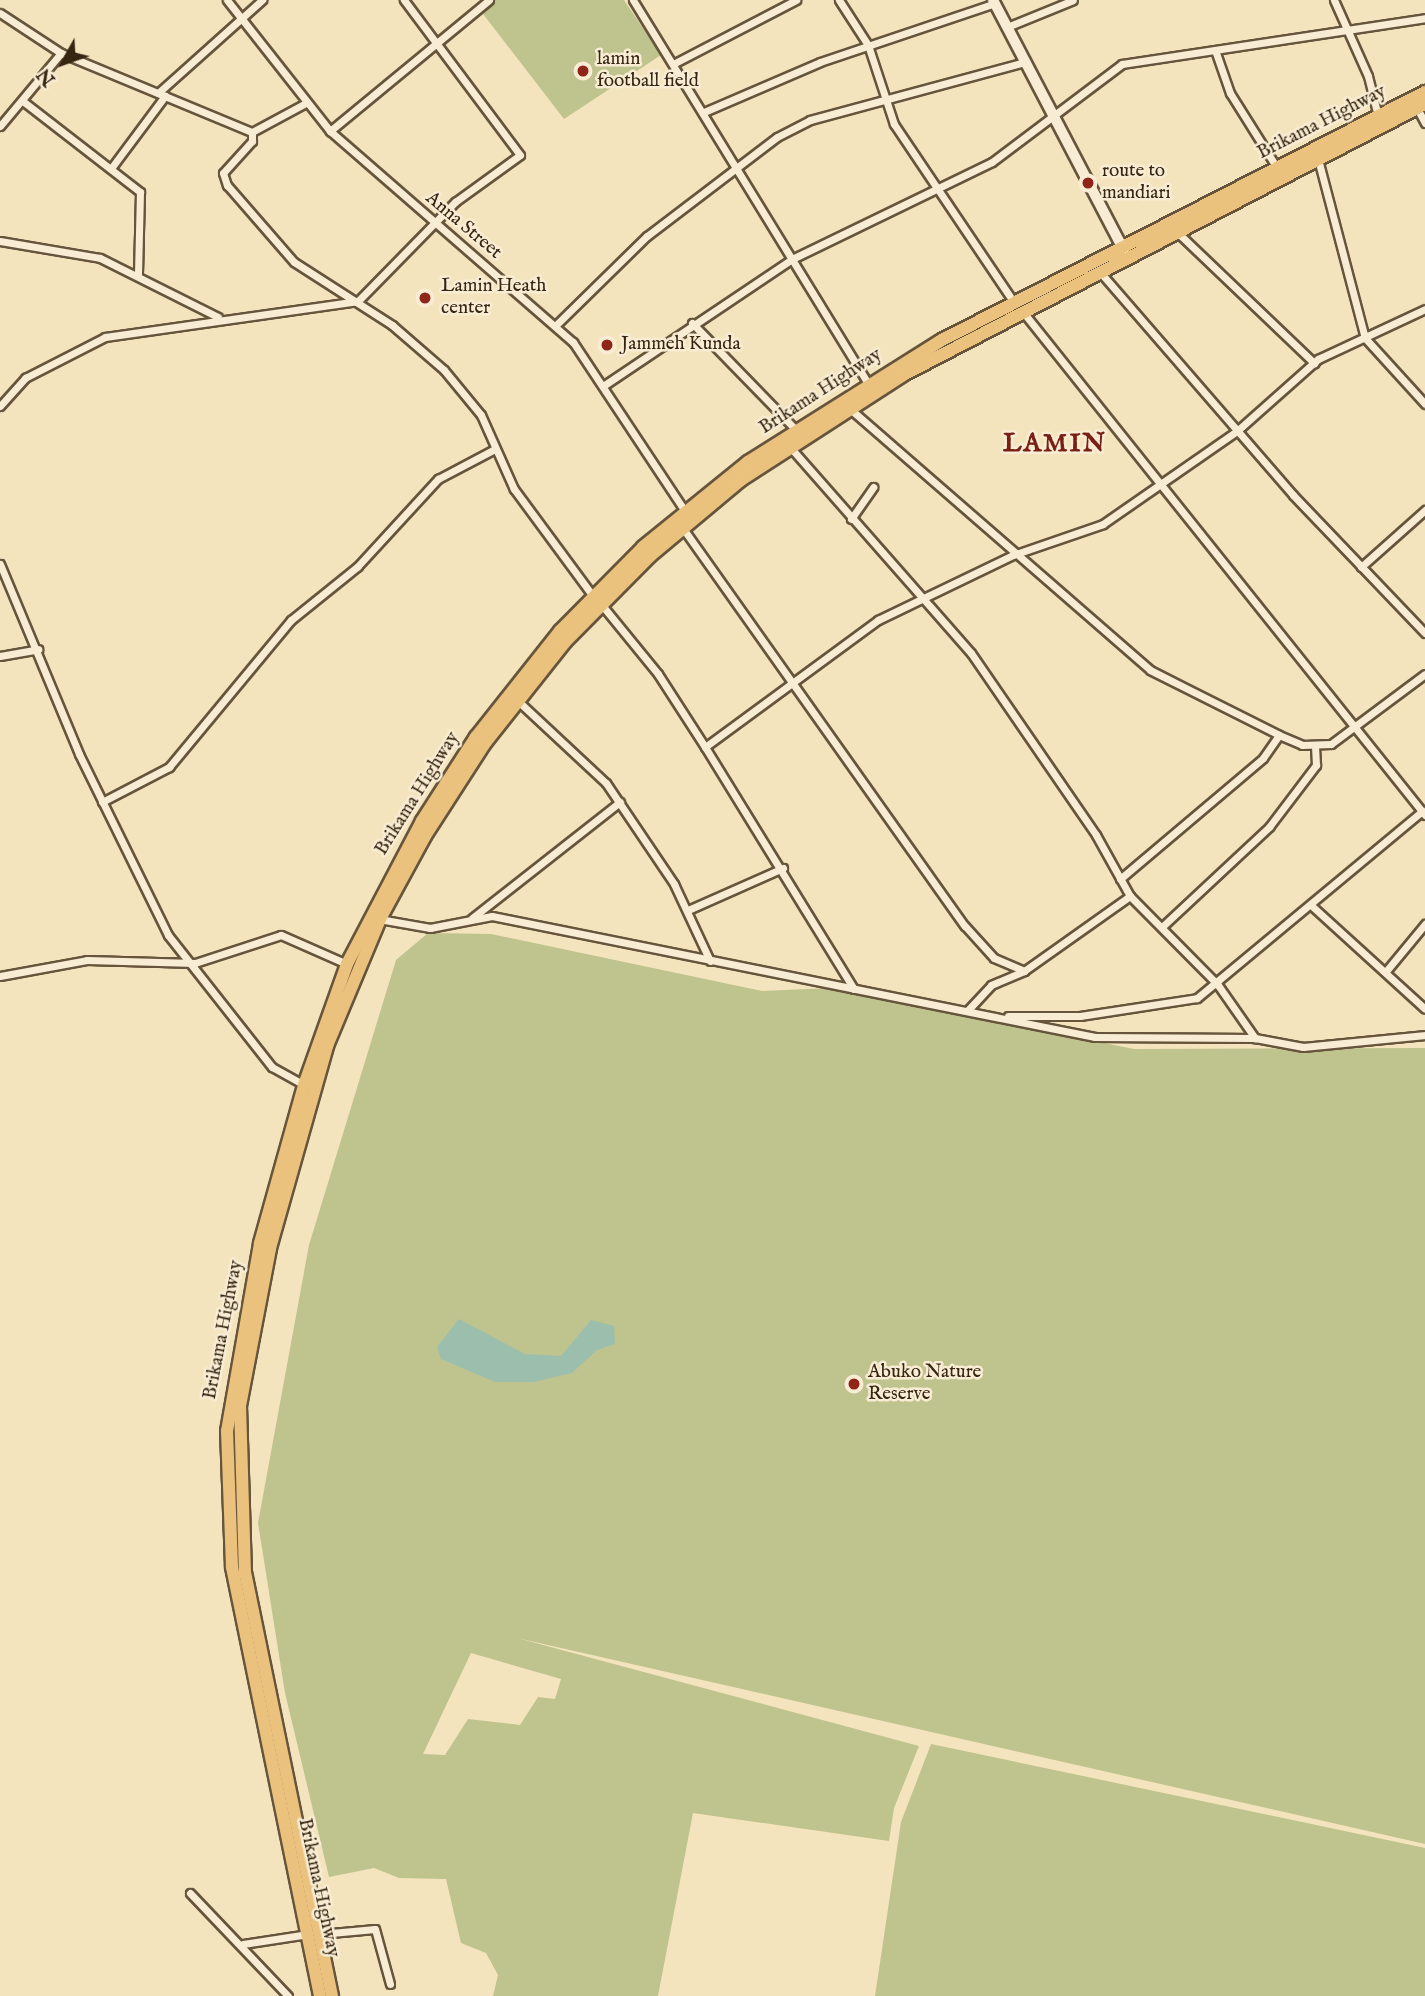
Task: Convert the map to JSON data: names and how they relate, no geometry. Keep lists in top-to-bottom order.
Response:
{
  "streets": {
    "highway": ["Brikama Highway"],
    "street": ["Anna Street"]
  },
  "crossings": [
    ["Brikama Highway", "Anna Street"]
  ],
  "districts": ["LAMIN"],
  "places": [
    "lamin football field",
    "route to mandiari",
    "Lamin Heath center",
    "Jammeh Kunda",
    "Abuko Nature Reserve"
  ],
  "north": "bottom left"
}
